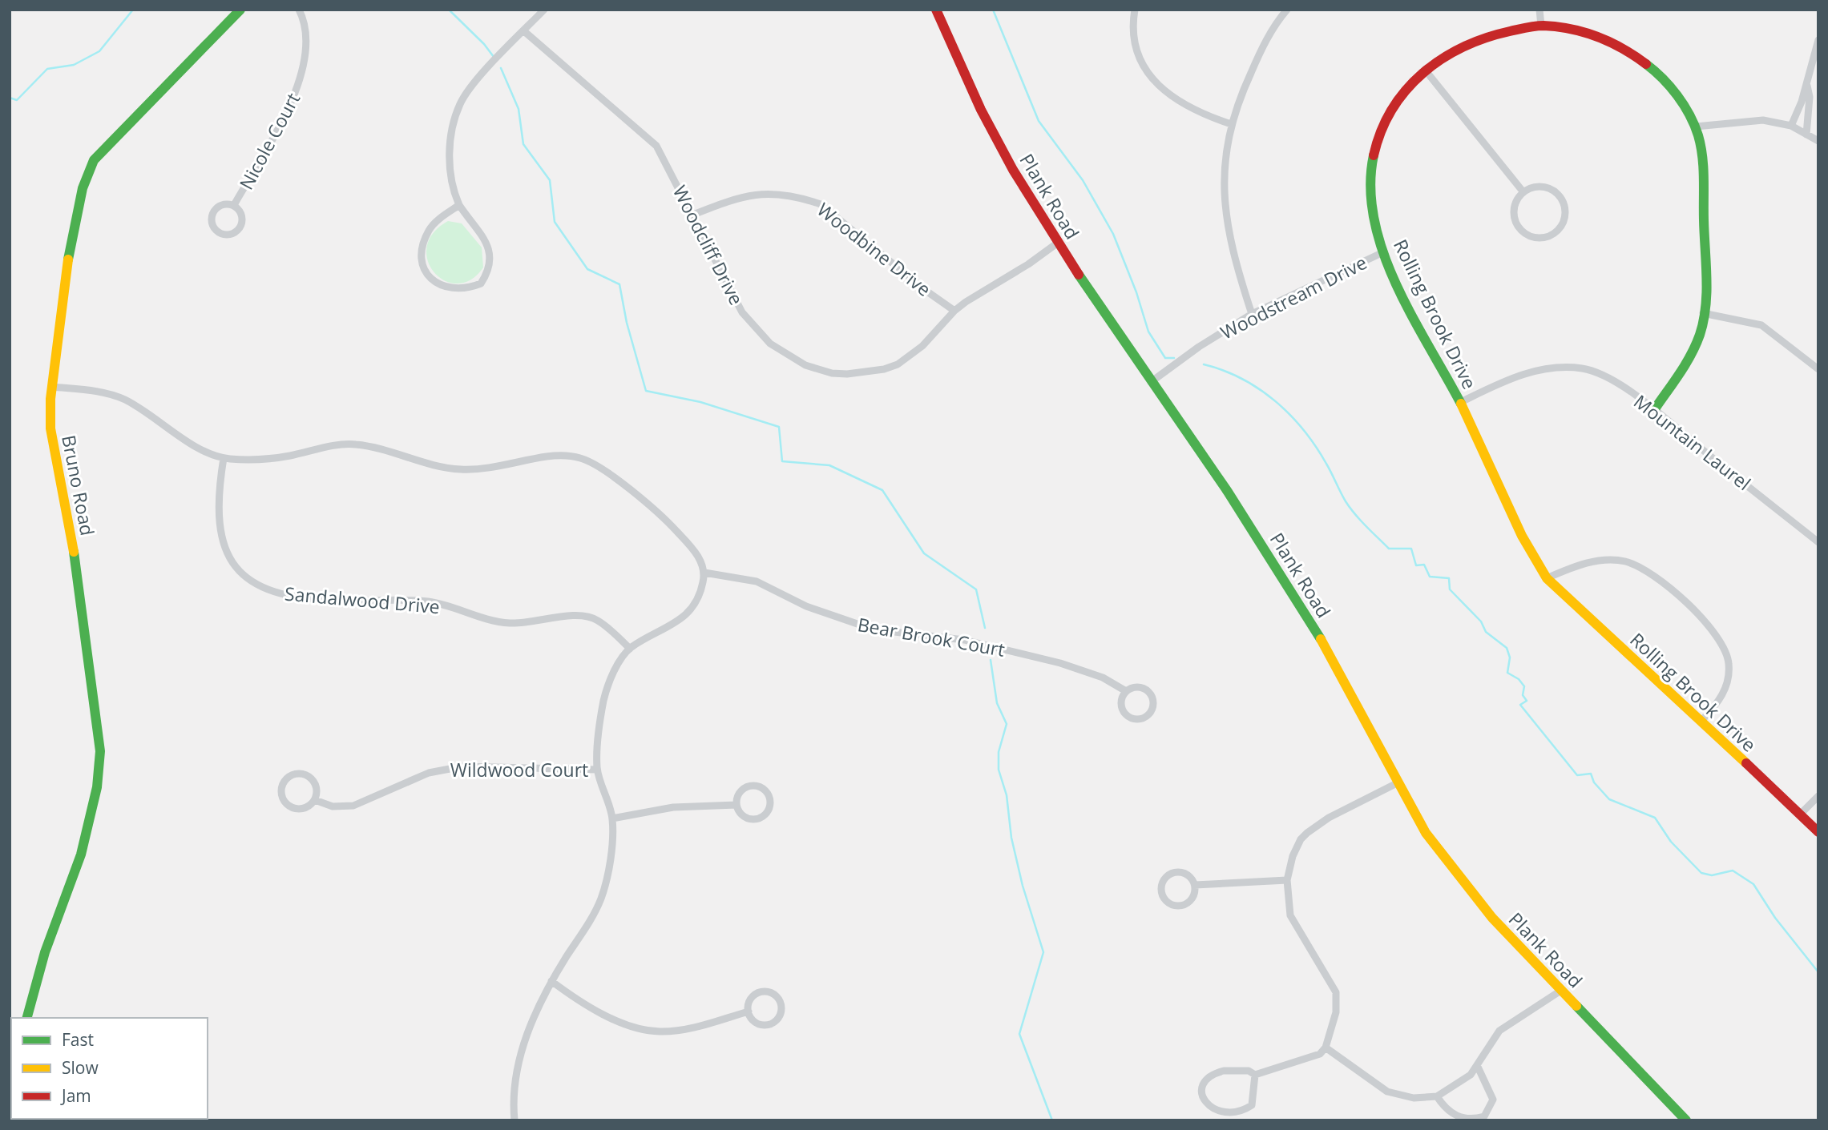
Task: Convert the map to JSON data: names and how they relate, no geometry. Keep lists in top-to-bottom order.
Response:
{
  "streets": {
    "street": [
      "Nicole Court",
      "Plank Road",
      "Woodcliff Drive",
      "Woodbine Drive",
      "Woodstream Drive",
      "Rolling Brook Drive",
      "Mountain Laurel",
      "Bruno Road",
      "Sandalwood Drive",
      "Bear Brook Court",
      "Wildwood Court"
    ]
  },
  "crossings": [
    ["Plank Road", "Woodcliff Drive"],
    ["Plank Road", "Woodstream Drive"],
    ["Woodcliff Drive", "Woodbine Drive"],
    ["Woodstream Drive", "Rolling Brook Drive"],
    ["Rolling Brook Drive", "Mountain Laurel"]
  ],
  "legend": ["Fast", "Slow", "Jam"]
}
